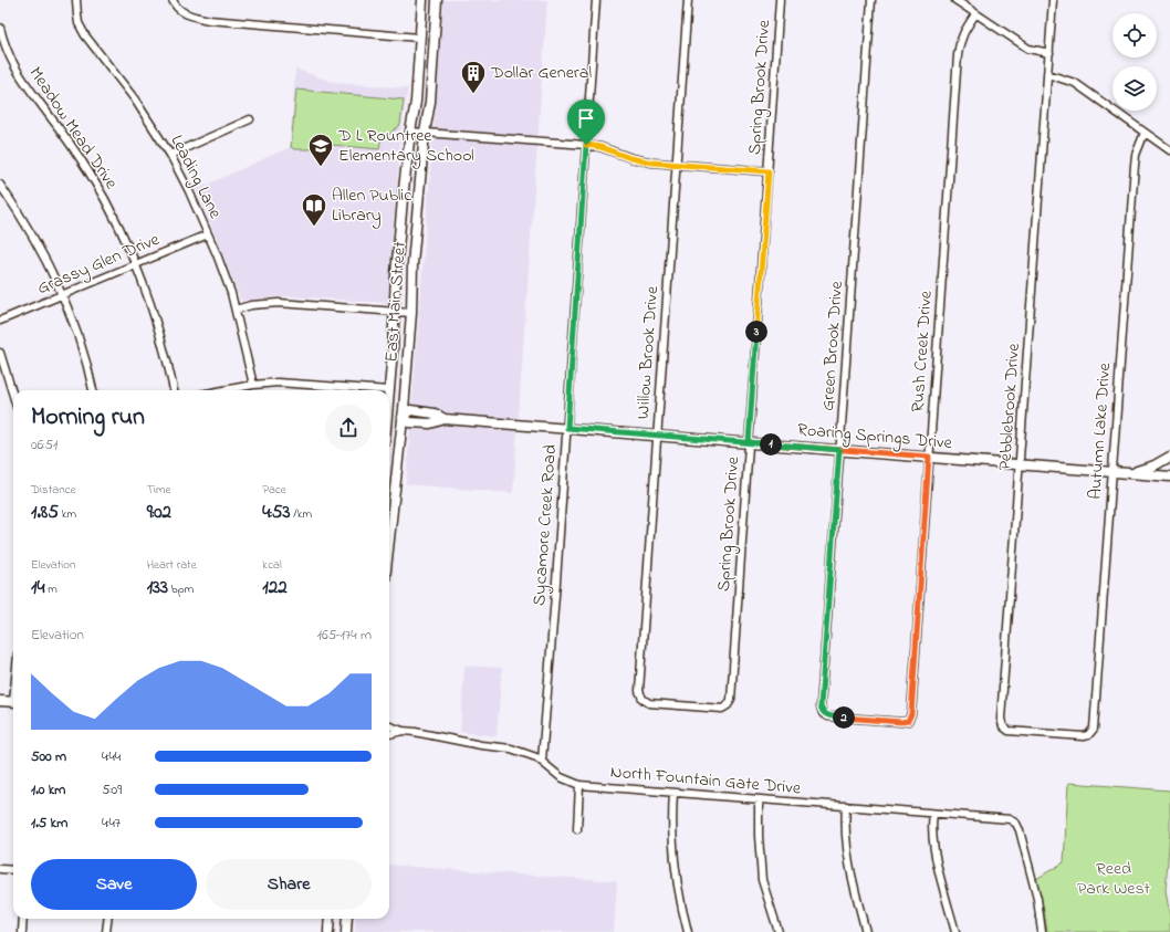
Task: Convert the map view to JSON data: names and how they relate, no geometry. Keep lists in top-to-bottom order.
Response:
{
  "streets": {
    "main road": ["East Main Street", "Roaring Springs Drive"],
    "street": [
      "Spring Brook Drive",
      "Meadow Mead Drive",
      "Leading Lane",
      "Grassy Glen Drive",
      "Green Brook Drive",
      "Rush Creek Drive",
      "Willow Brook Drive",
      "Pebblebrook Drive",
      "Autumn Lake Drive",
      "Sycamore Creek Road",
      "North Fountain Gate Drive"
    ]
  },
  "crossings": [
    ["Spring Brook Drive", "Willow Brook Drive"],
    ["Spring Brook Drive", "Roaring Springs Drive"],
    ["Meadow Mead Drive", "Grassy Glen Drive"],
    ["Leading Lane", "Grassy Glen Drive"],
    ["East Main Street", "Roaring Springs Drive"],
    ["Green Brook Drive", "Rush Creek Drive"],
    ["Green Brook Drive", "Roaring Springs Drive"],
    ["Rush Creek Drive", "Roaring Springs Drive"],
    ["Willow Brook Drive", "Roaring Springs Drive"],
    ["Pebblebrook Drive", "Autumn Lake Drive"],
    ["Pebblebrook Drive", "Roaring Springs Drive"],
    ["Autumn Lake Drive", "Roaring Springs Drive"],
    ["Roaring Springs Drive", "Sycamore Creek Road"],
    ["Sycamore Creek Road", "North Fountain Gate Drive"]
  ],
  "parks": ["Reed Park West"],
  "places": {
    "building": ["Dollar General"],
    "school or university": ["D L Rountree Elementary School"],
    "library": ["Allen Public Library"]
  },
  "page": {
    "pins": ["3", "1", "2"],
    "heading": ["Morning run", "06:51"],
    "stats": [
      ["Distance", "1.85 km"],
      ["Time", "9:02"],
      ["Pace", "4:53 /km"],
      ["Elevation", "14 m"],
      ["Heart rate", "133 bpm"],
      ["kcal", "122"]
    ],
    "chart": ["Elevation", "165–174 m"],
    "list": [
      {
        "name": "500 m",
        "note": "4:44"
      },
      {
        "name": "1.0 km",
        "note": "5:09"
      },
      {
        "name": "1.5 km",
        "note": "4:47"
      }
    ],
    "buttons": ["Save", "Share"]
  }
}
